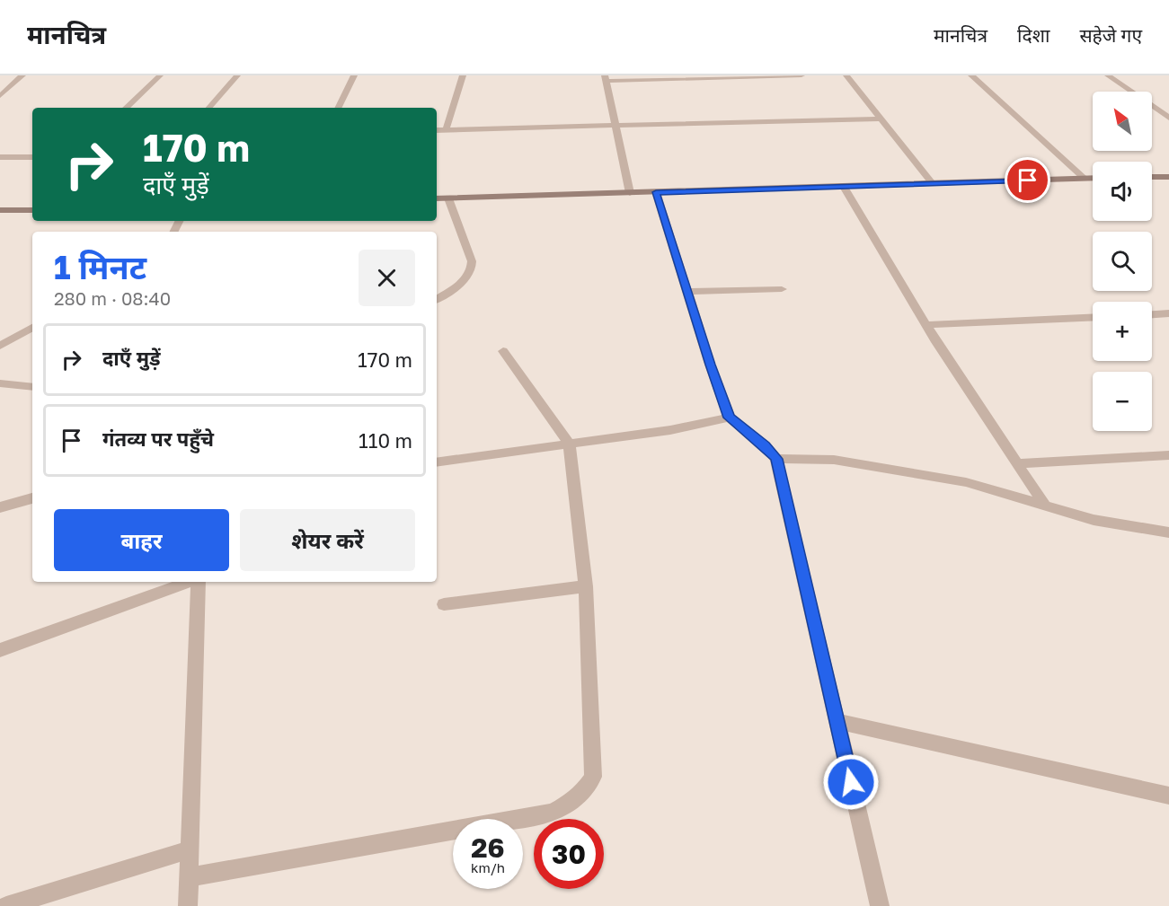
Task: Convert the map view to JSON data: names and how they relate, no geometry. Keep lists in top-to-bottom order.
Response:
{
  "north": "top left",
  "page": {
    "header": "मानचित्र",
    "nav": ["मानचित्र", "दिशा", "सहेजे गए"],
    "map_buttons": ["+", "−"],
    "turn": ["170 m", "दाएँ मुड़ें"],
    "heading": ["1 मिनट", "280 m · 08:40"],
    "list": [
      {
        "name": "दाएँ मुड़ें",
        "value": "170 m"
      },
      {
        "name": "गंतव्य पर पहुँचे",
        "value": "110 m"
      }
    ],
    "buttons": ["बाहर", "शेयर करें"],
    "speed": "26 km/h",
    "limit": "30"
  }
}
